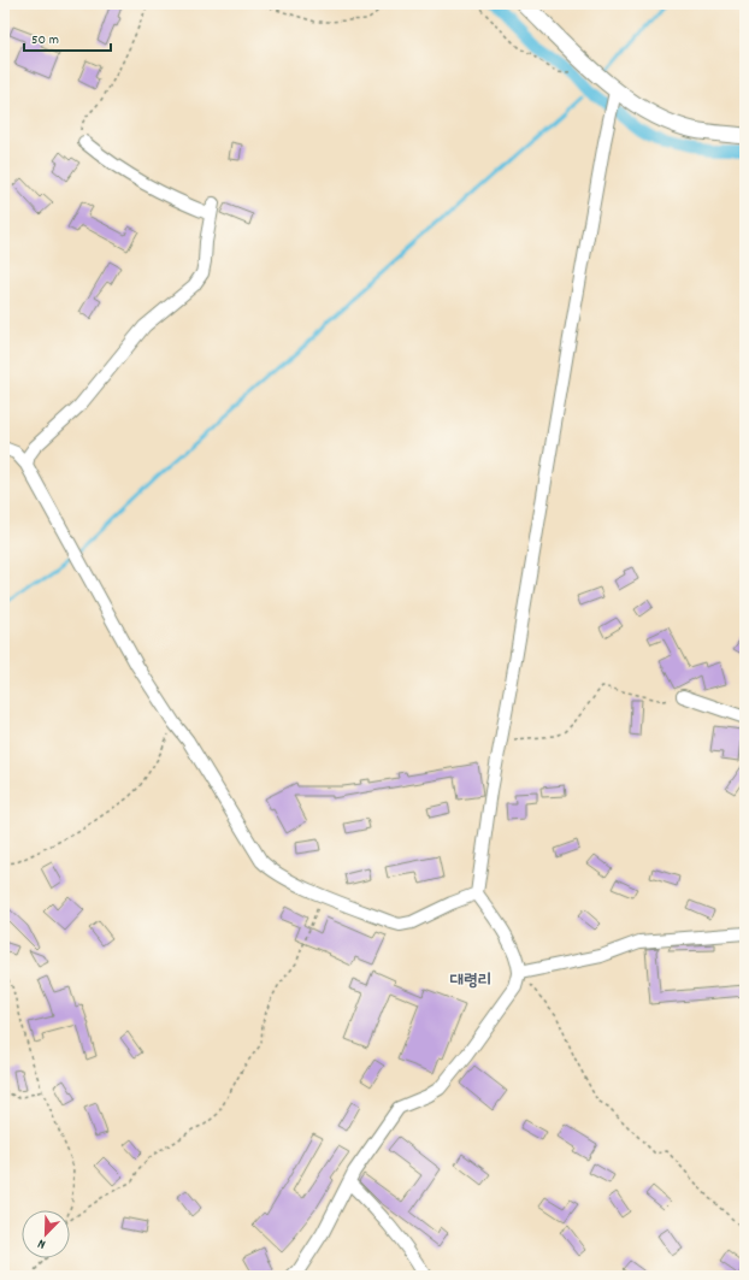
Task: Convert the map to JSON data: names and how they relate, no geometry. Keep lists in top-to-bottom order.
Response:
{
  "districts": ["대령리"],
  "scale_bar": "50 m",
  "north": "bottom left"
}
